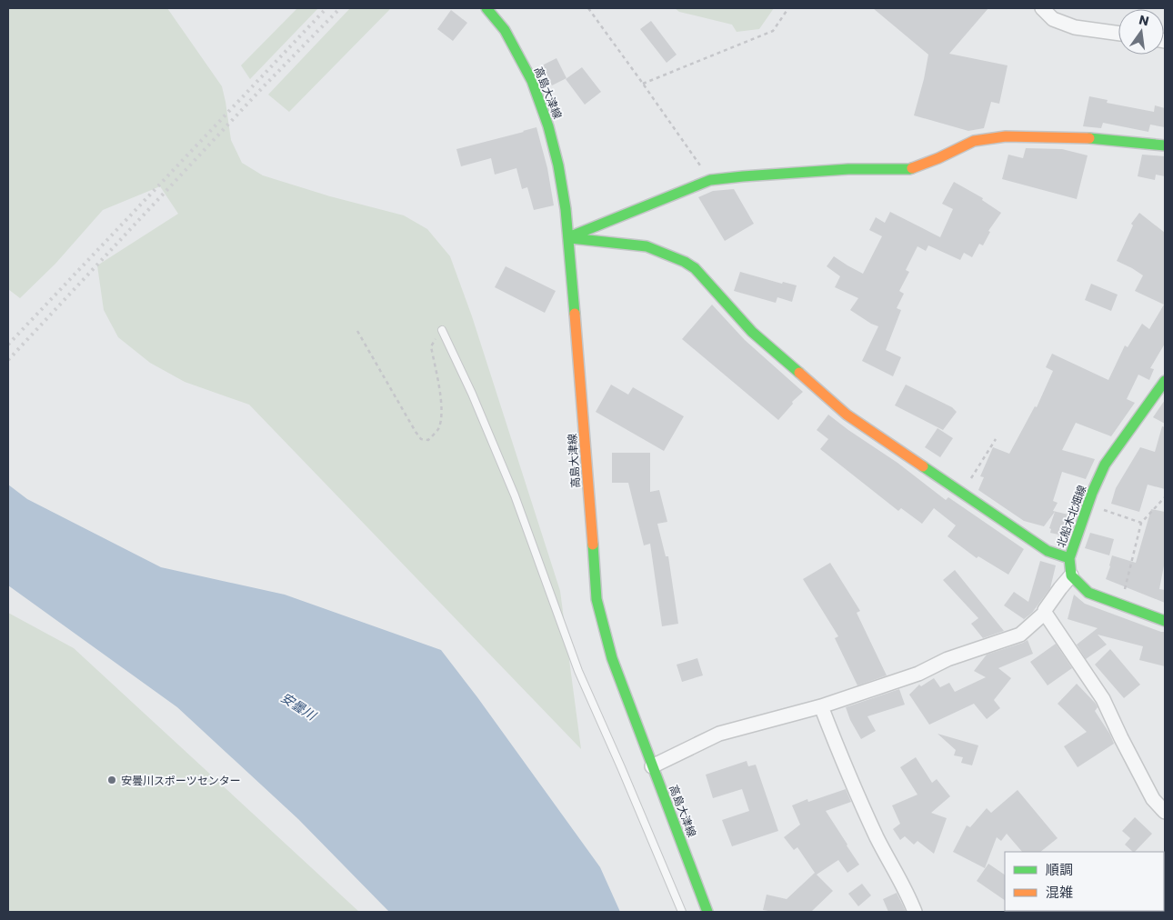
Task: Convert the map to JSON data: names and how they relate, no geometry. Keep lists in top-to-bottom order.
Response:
{
  "streets": {
    "main road": ["高島大津線", "北船木北畑線"]
  },
  "water": ["安曇川"],
  "places": ["安曇川スポーツセンター"],
  "legend": ["順調", "混雑"],
  "north": "top"
}
